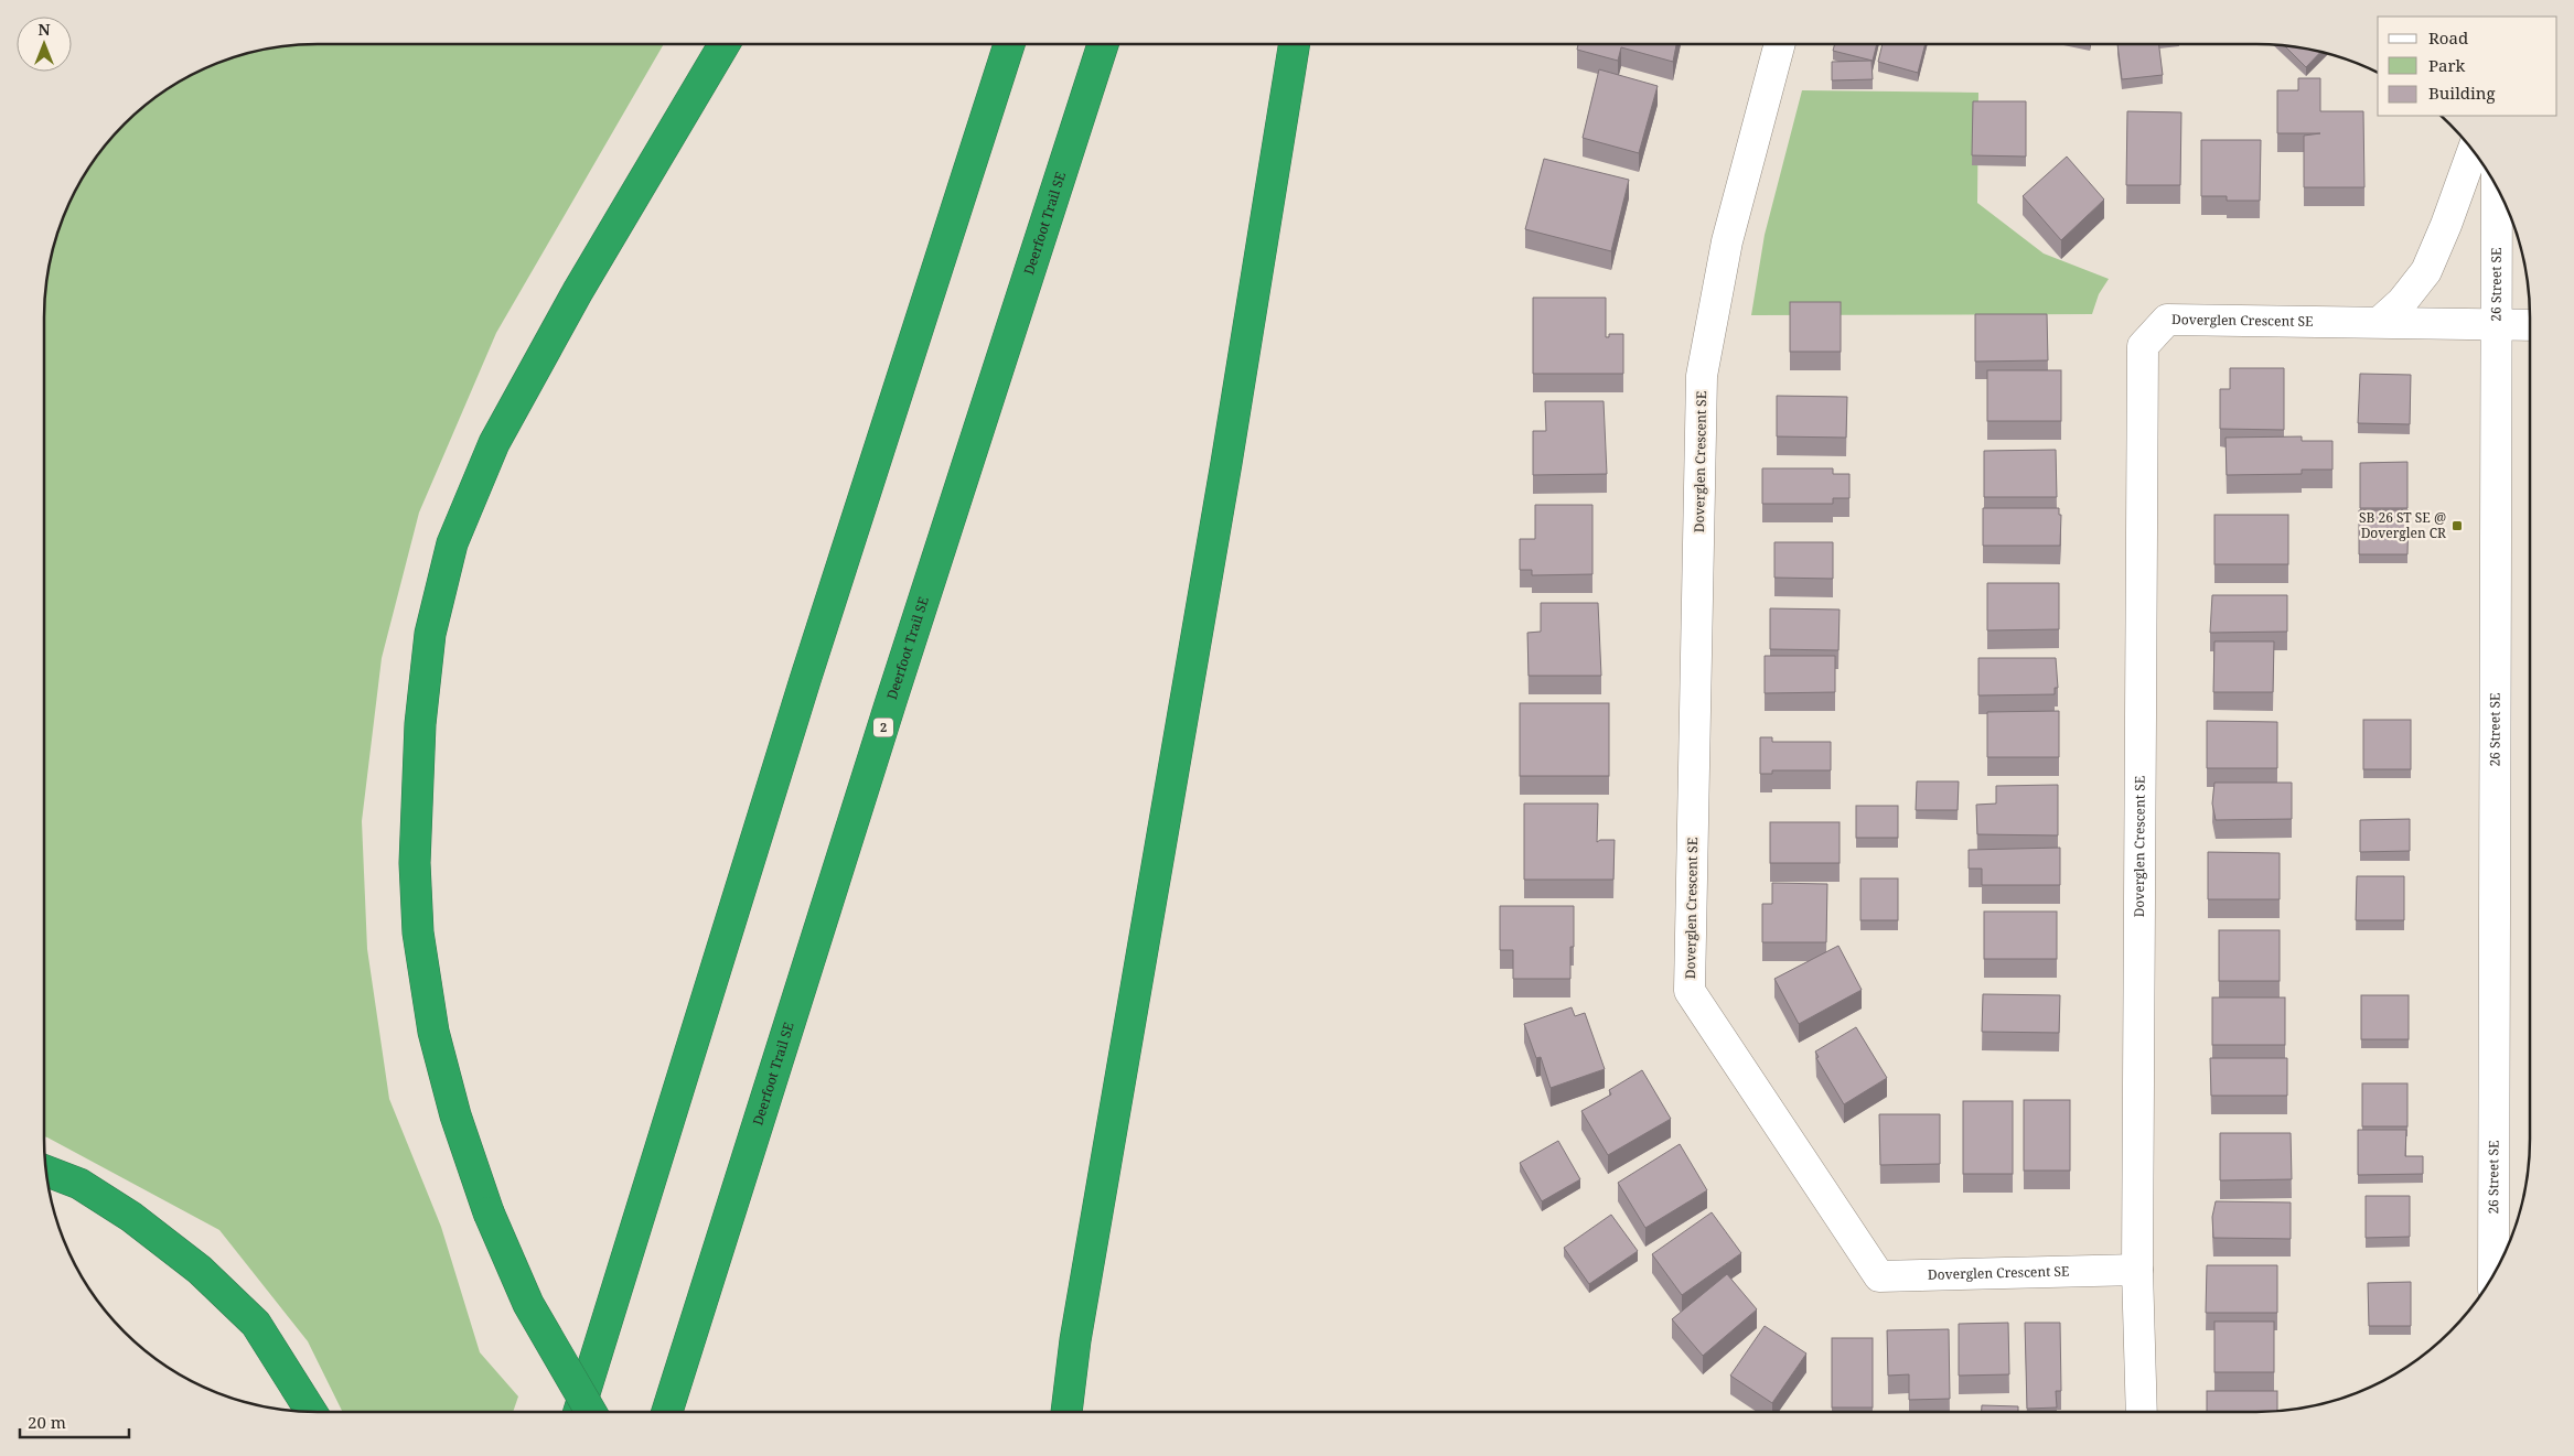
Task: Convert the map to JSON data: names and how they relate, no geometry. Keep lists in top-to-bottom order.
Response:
{
  "streets": {
    "highway": ["Deerfoot Trail SE", "2"],
    "street": ["26 Street SE", "Doverglen Crescent SE"]
  },
  "crossings": [
    ["26 Street SE", "Doverglen Crescent SE"]
  ],
  "places": {
    "transit": ["SB 26 ST SE @ Doverglen CR"]
  },
  "legend": ["Road", "Park", "Building"],
  "scale_bar": "20 m",
  "north": "top"
}
